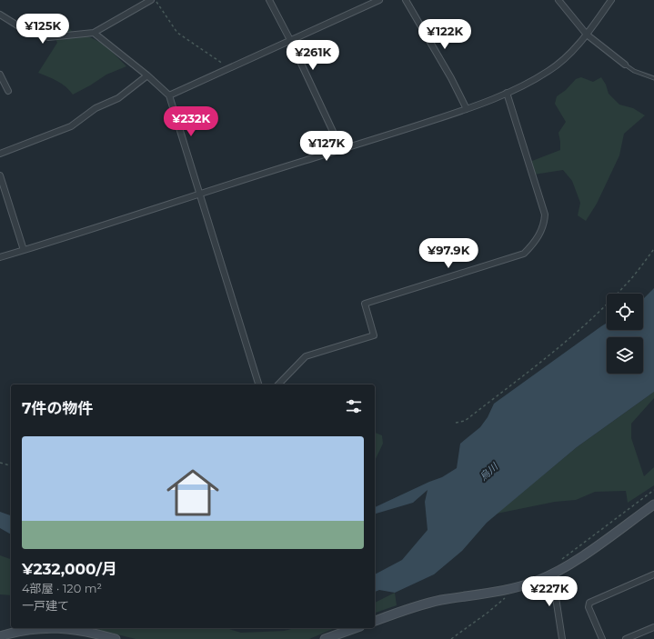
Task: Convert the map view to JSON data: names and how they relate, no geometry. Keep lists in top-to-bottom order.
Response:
{
  "water": ["烏川"],
  "page": {
    "price": [
      "¥125K",
      "¥122K",
      "¥261K",
      "¥232K",
      "¥127K",
      "¥97.9K",
      "¥227K"
    ],
    "heading": "7件の物件",
    "list": [
      {
        "name": "¥232,000/月",
        "note": "4部屋 · 120 m² · 一戸建て"
      }
    ]
  }
}
